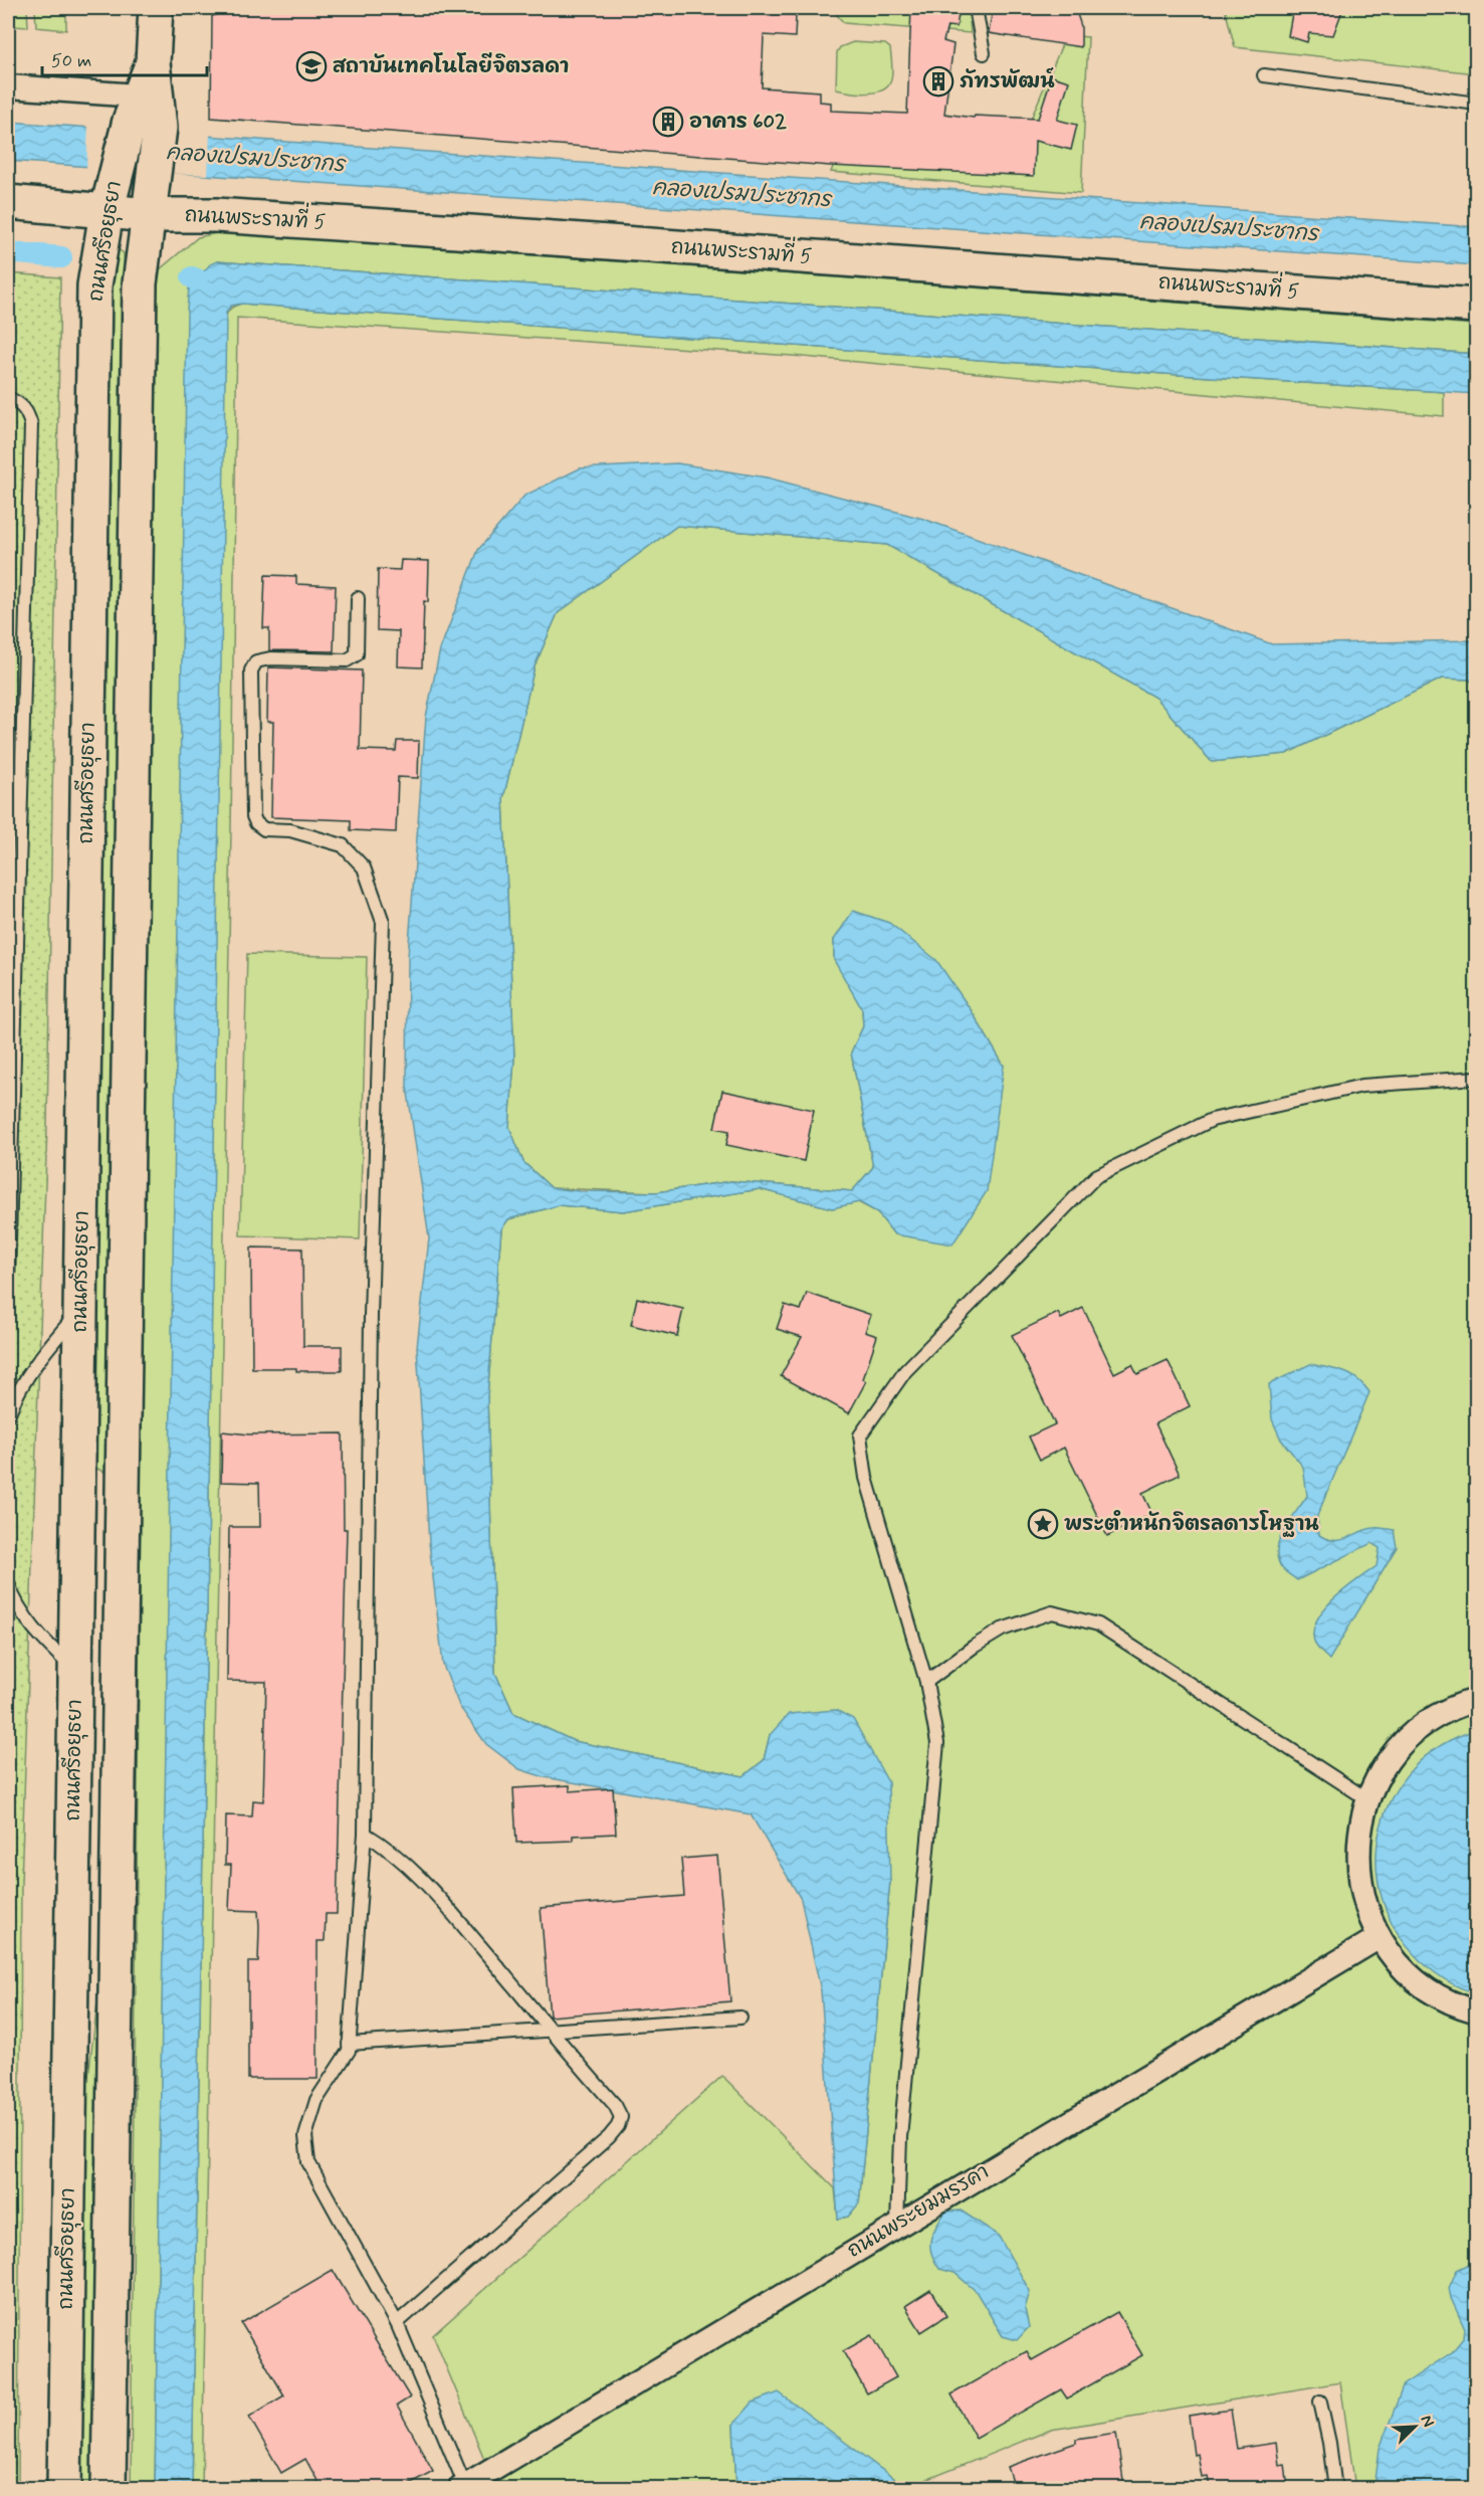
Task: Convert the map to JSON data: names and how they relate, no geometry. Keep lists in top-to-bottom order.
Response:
{
  "streets": {
    "main road": ["ถนนพระรามที่ 5", "ถนนศรีอยุธยา"],
    "street": ["ถนนพระยมมรรคา"]
  },
  "crossings": [
    ["ถนนพระรามที่ 5", "ถนนศรีอยุธยา"]
  ],
  "water": ["คลองเปรมประชากร"],
  "places": {
    "school or university": ["สถาบันเทคโนโลยีจิตรลดา"],
    "building": ["ภัทรพัฒน์", "อาคาร 602"],
    "place": ["พระตำหนักจิตรลดารโหฐาน"]
  },
  "scale_bar": "50 m",
  "north": "top right"
}
